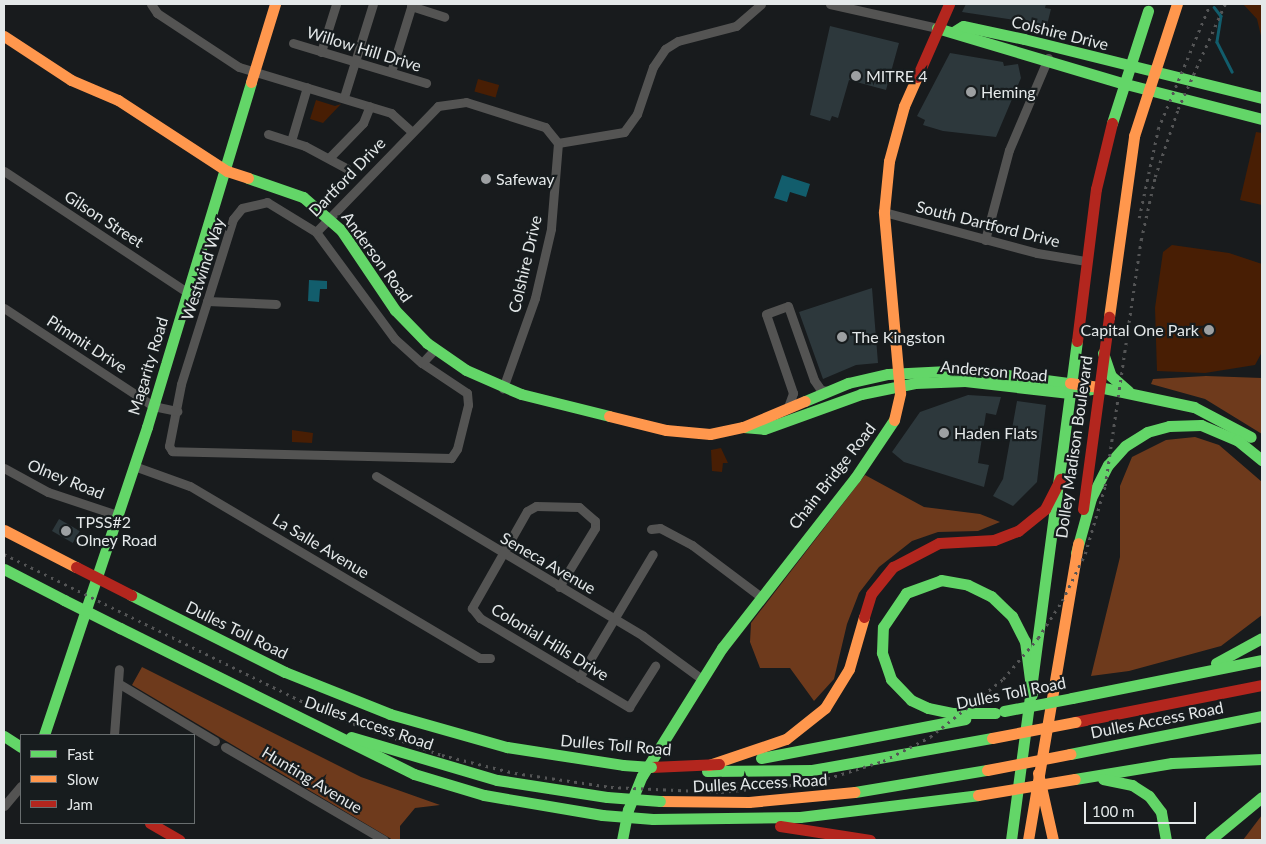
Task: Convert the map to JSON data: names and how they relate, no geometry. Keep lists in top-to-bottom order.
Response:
{
  "streets": {
    "main road": [
      "Colshire Drive",
      "Anderson Road",
      "Magarity Road",
      "Dolley Madison Boulevard",
      "Chain Bridge Road",
      "Dulles Toll Road",
      "Dulles Access Road"
    ],
    "street": [
      "Willow Hill Drive",
      "Dartford Drive",
      "Gilson Street",
      "South Dartford Drive",
      "Westwind Way",
      "Pimmit Drive",
      "Olney Road",
      "La Salle Avenue",
      "Seneca Avenue",
      "Colonial Hills Drive",
      "Hunting Avenue"
    ]
  },
  "crossings": [
    ["Colshire Drive", "Anderson Road"],
    ["Colshire Drive", "Dolley Madison Boulevard"],
    ["Colshire Drive", "Chain Bridge Road"],
    ["Dartford Drive", "Anderson Road"],
    ["Dartford Drive", "Westwind Way"],
    ["Gilson Street", "Magarity Road"],
    ["South Dartford Drive", "Dolley Madison Boulevard"],
    ["South Dartford Drive", "Chain Bridge Road"],
    ["Anderson Road", "Magarity Road"],
    ["Anderson Road", "Dolley Madison Boulevard"],
    ["Anderson Road", "Chain Bridge Road"],
    ["Pimmit Drive", "Magarity Road"],
    ["Magarity Road", "Olney Road"],
    ["Magarity Road", "La Salle Avenue"],
    ["Chain Bridge Road", "Seneca Avenue"],
    ["Seneca Avenue", "Colonial Hills Drive"],
    ["Dulles Toll Road", "Dulles Access Road"]
  ],
  "places": [
    "MITRE 4",
    "Heming",
    "Safeway",
    "Capital One Park",
    "The Kingston",
    "Haden Flats",
    "TPSS#2 Olney Road"
  ],
  "legend": ["Fast", "Slow", "Jam"],
  "scale_bar": "100 m"
}
